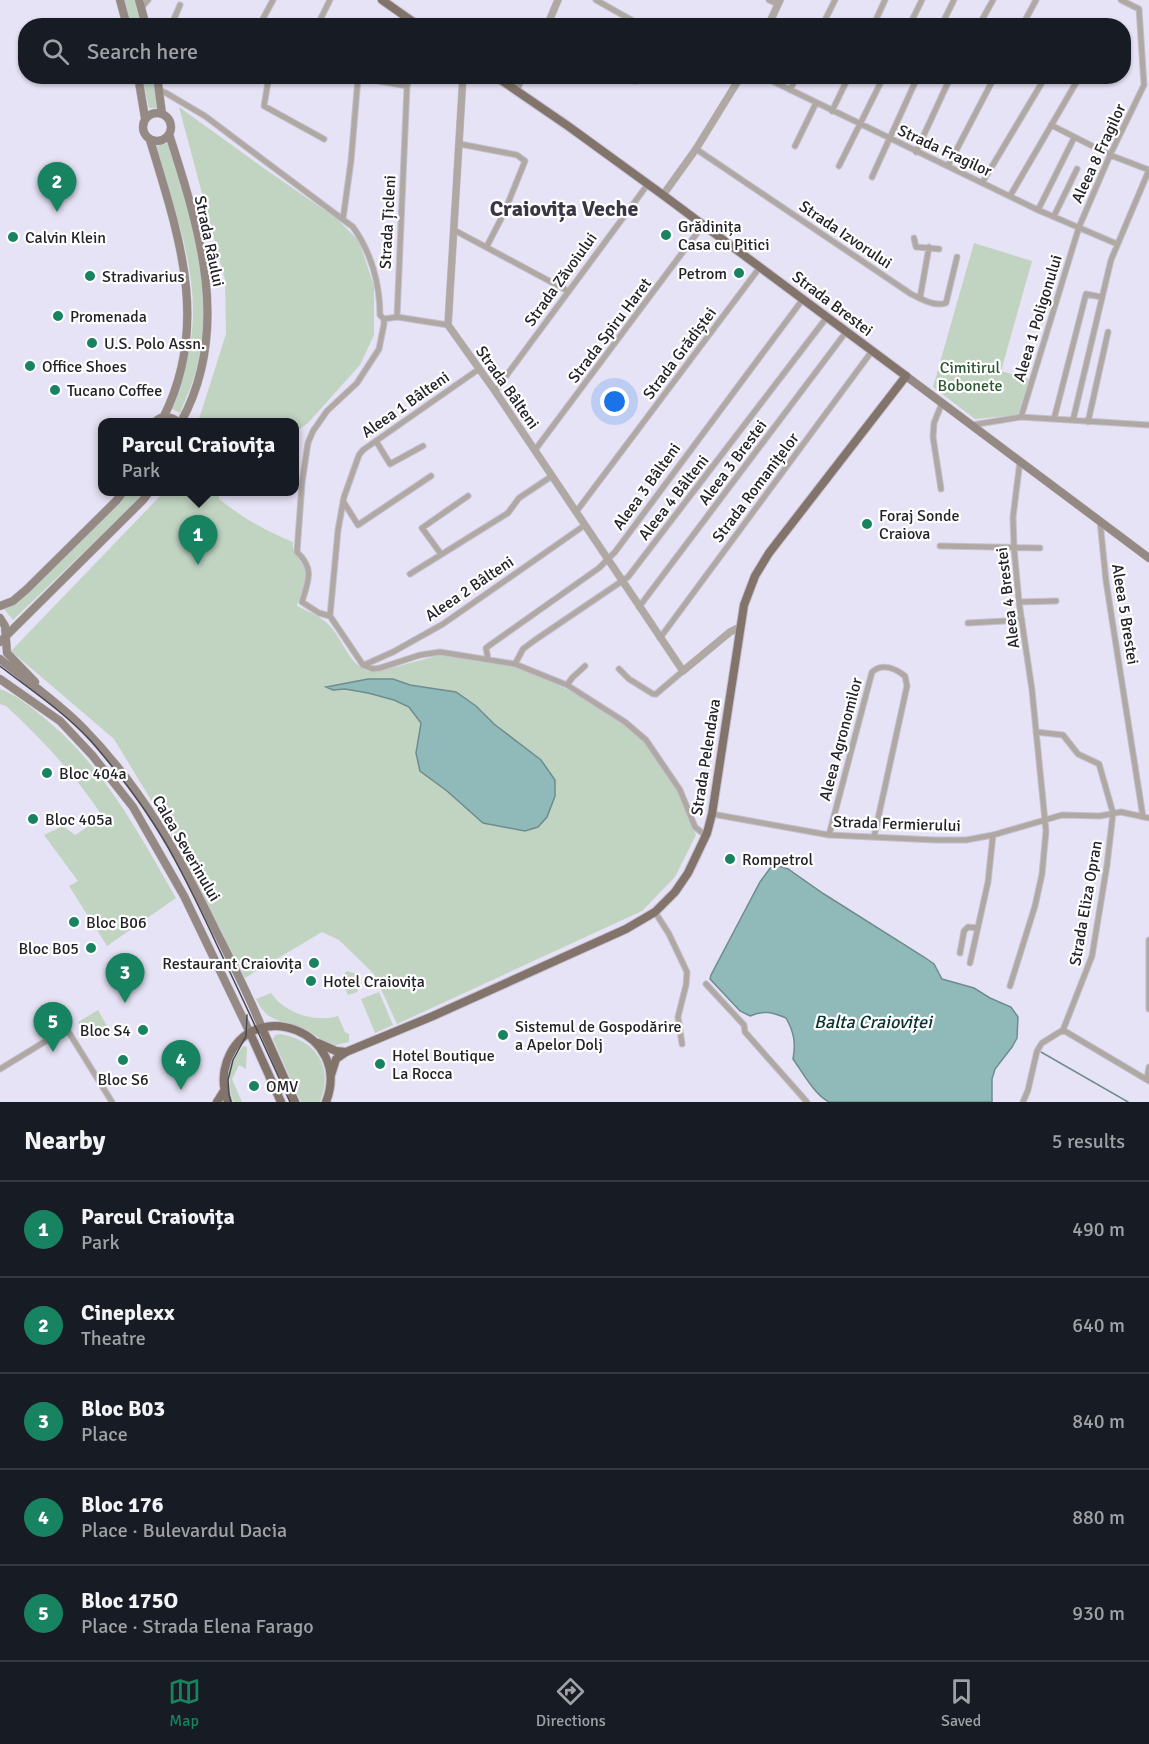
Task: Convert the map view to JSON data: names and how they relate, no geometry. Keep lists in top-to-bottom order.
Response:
{
  "streets": {
    "main road": [
      "Strada Râului",
      "Strada Brestei",
      "Strada Pelendava",
      "Calea Severinului"
    ],
    "street": [
      "Strada Fragilor",
      "Aleea 8 Fragilor",
      "Strada Țicleni",
      "Strada Izvorului",
      "Strada Zăvoiului",
      "Aleea 1 Poligonului",
      "Strada Spiru Haret",
      "Strada Grădiștei",
      "Strada Bâlteni",
      "Aleea 1 Bâlteni",
      "Aleea 3 Brestei",
      "Aleea 3 Bâlteni",
      "Strada Romanițelor",
      "Aleea 4 Bâlteni",
      "Aleea 2 Bâlteni",
      "Aleea 4 Brestei",
      "Aleea 5 Brestei",
      "Aleea Agronomilor",
      "Strada Fermierului",
      "Strada Eliza Opran"
    ]
  },
  "crossings": [
    ["Strada Fragilor", "Aleea 8 Fragilor"],
    ["Strada Fragilor", "Aleea 1 Poligonului"],
    ["Aleea 8 Fragilor", "Aleea 1 Poligonului"],
    ["Strada Zăvoiului", "Strada Brestei"],
    ["Strada Zăvoiului", "Strada Bâlteni"],
    ["Strada Brestei", "Strada Spiru Haret"],
    ["Strada Brestei", "Strada Grădiștei"],
    ["Strada Brestei", "Aleea 3 Brestei"],
    ["Strada Brestei", "Aleea 3 Bâlteni"],
    ["Strada Brestei", "Strada Romanițelor"],
    ["Strada Brestei", "Aleea 4 Bâlteni"],
    ["Strada Brestei", "Aleea 4 Brestei"],
    ["Strada Brestei", "Aleea 5 Brestei"],
    ["Strada Brestei", "Strada Pelendava"],
    ["Strada Spiru Haret", "Strada Bâlteni"],
    ["Strada Grădiștei", "Strada Bâlteni"],
    ["Strada Bâlteni", "Aleea 1 Bâlteni"],
    ["Strada Bâlteni", "Aleea 3 Brestei"],
    ["Strada Bâlteni", "Aleea 3 Bâlteni"],
    ["Strada Bâlteni", "Strada Romanițelor"],
    ["Strada Bâlteni", "Aleea 4 Bâlteni"],
    ["Strada Bâlteni", "Aleea 2 Bâlteni"],
    ["Aleea 4 Brestei", "Strada Fermierului"],
    ["Aleea 5 Brestei", "Strada Fermierului"],
    ["Aleea Agronomilor", "Strada Fermierului"],
    ["Strada Pelendava", "Strada Fermierului"],
    ["Strada Fermierului", "Strada Eliza Opran"]
  ],
  "districts": ["Craiovița Veche"],
  "water": ["Balta Craioviței"],
  "parks": ["Cimitirul Bobonete"],
  "places": [
    "Grădinița Casa cu Pitici",
    "Calvin Klein",
    "Petrom",
    "Stradivarius",
    "Promenada",
    "U.S. Polo Assn.",
    "Office Shoes",
    "Tucano Coffee",
    "Foraj Sonde Craiova",
    "Bloc 404a",
    "Bloc 405a",
    "Rompetrol",
    "Bloc B06",
    "Bloc B05",
    "Restaurant Craiovița",
    "Hotel Craiovița",
    "Bloc S4",
    "Sistemul de Gospodărire a Apelor Dolj",
    "Bloc S6",
    "Hotel Boutique La Rocca",
    "OMV"
  ],
  "page": {
    "search": "Search here",
    "pins": [
      "2",
      "1",
      "3",
      "5",
      "4"
    ],
    "popup": ["Parcul Craiovița", "Park"],
    "heading": ["Nearby", "5 results"],
    "list": [
      {
        "mark": "1",
        "name": "Parcul Craiovița",
        "note": "Park",
        "value": "490 m"
      },
      {
        "mark": "2",
        "name": "Cineplexx",
        "note": "Theatre",
        "value": "640 m"
      },
      {
        "mark": "3",
        "name": "Bloc B03",
        "note": "Place",
        "value": "840 m"
      },
      {
        "mark": "4",
        "name": "Bloc 176",
        "note": "Place · Bulevardul Dacia",
        "value": "880 m"
      },
      {
        "mark": "5",
        "name": "Bloc 175O",
        "note": "Place · Strada Elena Farago",
        "value": "930 m"
      }
    ],
    "nav": ["Map", "Directions", "Saved"]
  }
}
